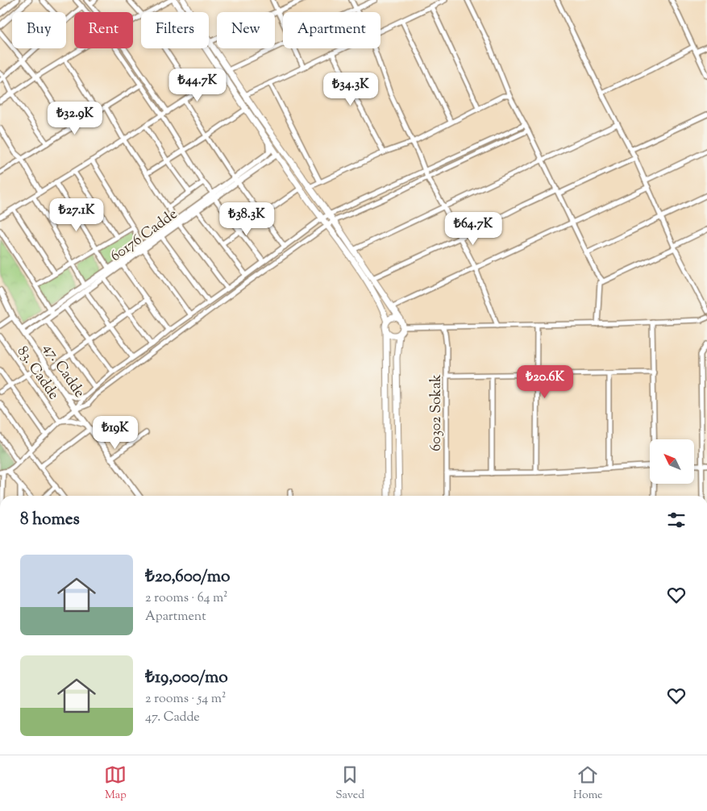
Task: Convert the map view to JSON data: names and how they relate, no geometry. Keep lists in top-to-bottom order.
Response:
{
  "streets": {
    "street": [
      "60176 Cadde",
      "47. Cadde",
      "83. Cadde",
      "60302 Sokak"
    ]
  },
  "crossings": [
    ["60176 Cadde", "47. Cadde"]
  ],
  "north": "top left",
  "page": {
    "chip": [
      "Buy",
      "Rent",
      "Filters",
      "New",
      "Apartment"
    ],
    "price": [
      "₺44.7K",
      "₺34.3K",
      "₺32.9K",
      "₺27.1K",
      "₺38.3K",
      "₺64.7K",
      "₺20.6K",
      "₺19K"
    ],
    "heading": "8 homes",
    "list": [
      {
        "name": "₺20,600/mo",
        "note": "2 rooms · 64 m² · Apartment"
      },
      {
        "name": "₺19,000/mo",
        "note": "2 rooms · 54 m² · 47. Cadde"
      }
    ],
    "tabs": ["Map", "Saved", "Home"]
  }
}
